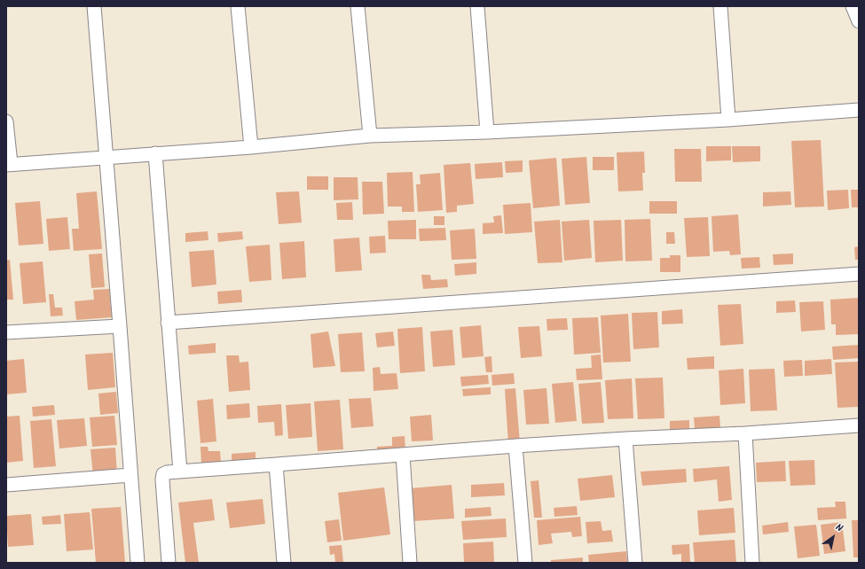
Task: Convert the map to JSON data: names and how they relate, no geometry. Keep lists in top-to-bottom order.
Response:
{
  "north": "top right"
}
